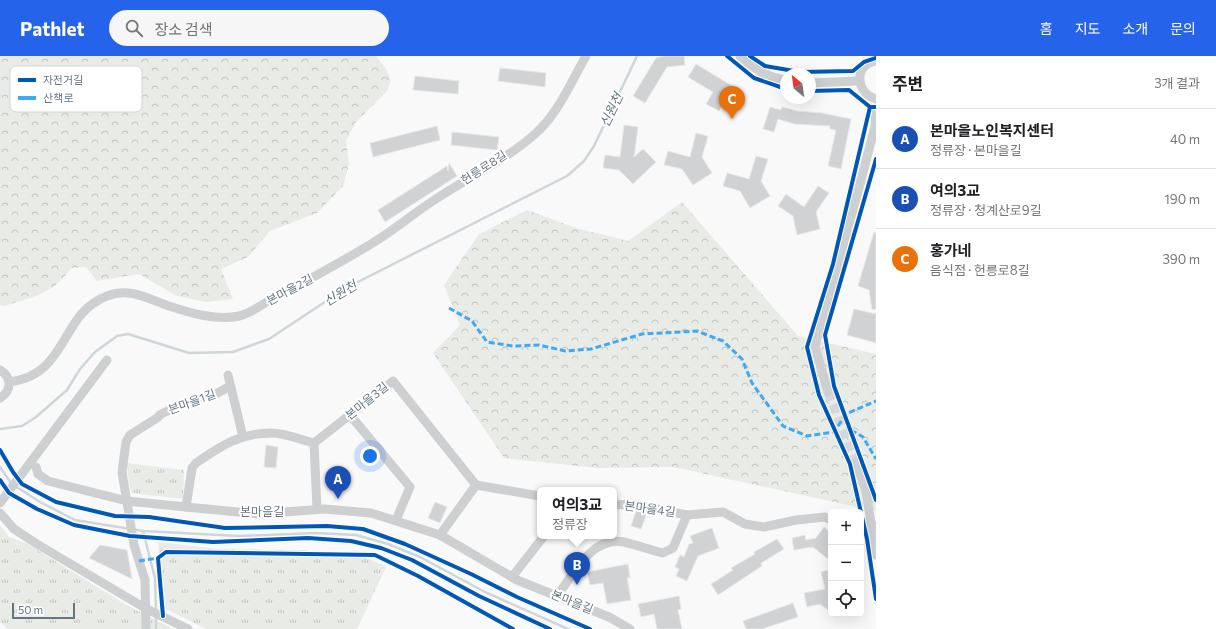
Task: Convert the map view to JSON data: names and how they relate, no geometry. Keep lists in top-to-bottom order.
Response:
{
  "streets": {
    "street": [
      "헌릉로8길",
      "본마을2길",
      "본마을3길",
      "본마을1길",
      "본마을4길",
      "본마을길"
    ]
  },
  "crossings": [
    ["헌릉로8길", "본마을2길"],
    ["본마을1길", "본마을길"]
  ],
  "water": ["신원천"],
  "legend": ["자전거길", "산책로"],
  "scale_bar": "50 m",
  "north": "top left",
  "page": {
    "header": "Pathlet",
    "search": "장소 검색",
    "nav": [
      "홈",
      "지도",
      "소개",
      "문의"
    ],
    "heading": ["주변", "3개 결과"],
    "pins": ["C", "A", "B"],
    "list": [
      {
        "mark": "A",
        "name": "본마을노인복지센터",
        "note": "정류장 · 본마을길",
        "value": "40 m"
      },
      {
        "mark": "B",
        "name": "여의3교",
        "note": "정류장 · 청계산로9길",
        "value": "190 m"
      },
      {
        "mark": "C",
        "name": "홍가네",
        "note": "음식점 · 헌릉로8길",
        "value": "390 m"
      }
    ],
    "popup": ["여의3교", "정류장"],
    "map_buttons": ["+", "−"],
    "scale": "50 m"
  }
}
